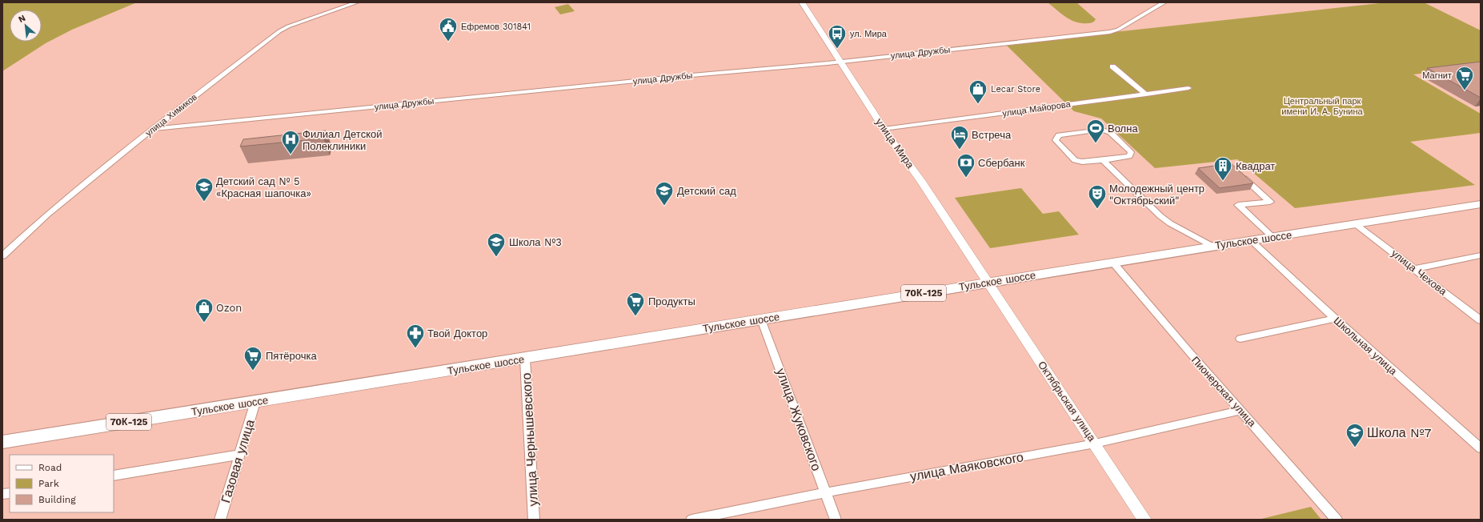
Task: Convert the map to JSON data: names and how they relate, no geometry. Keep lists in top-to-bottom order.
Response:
{
  "streets": {
    "main road": ["Тульское шоссе", "70К-125"],
    "street": [
      "улица Дружбы",
      "улица Майорова",
      "улица Химиков",
      "улица Мира",
      "улица Чехова",
      "Школьная улица",
      "Пионерская улица",
      "Октябрьская улица",
      "улица Жуковского",
      "улица Чернышевского",
      "Газовая улица",
      "улица Маяковского"
    ]
  },
  "crossings": [
    ["улица Дружбы", "улица Химиков"],
    ["улица Дружбы", "улица Мира"],
    ["улица Майорова", "улица Мира"],
    ["улица Мира", "Тульское шоссе"],
    ["улица Мира", "Октябрьская улица"],
    ["Тульское шоссе", "улица Чехова"],
    ["Тульское шоссе", "Школьная улица"],
    ["Тульское шоссе", "Пионерская улица"],
    ["Тульское шоссе", "Октябрьская улица"],
    ["Тульское шоссе", "улица Жуковского"],
    ["Тульское шоссе", "улица Чернышевского"],
    ["Тульское шоссе", "Газовая улица"],
    ["Пионерская улица", "улица Маяковского"],
    ["Октябрьская улица", "улица Маяковского"],
    ["улица Жуковского", "улица Маяковского"]
  ],
  "parks": ["Центральный парк имени И. А. Бунина"],
  "places": {
    "public building": ["Ефремов 301841"],
    "bus stop": ["ул. Мира"],
    "supermarket": ["Магнит", "Продукты", "Пятёрочка"],
    "shop": ["Lecar Store", "Ozon"],
    "sports": ["Волна"],
    "hotel": ["Встреча"],
    "hospital": ["Филиал Детской Полеклиники"],
    "bank": ["Сбербанк"],
    "building": ["Квадрат"],
    "school or university": [
      "Детский сад № 5 «Красная шапочка»",
      "Детский сад",
      "Школа №3",
      "Школа №7"
    ],
    "theatre": ["Молодежный центр \"Октябрьский\""],
    "pharmacy": ["Твой Доктор"]
  },
  "legend": ["Road", "Park", "Building"],
  "north": "top left"
}
